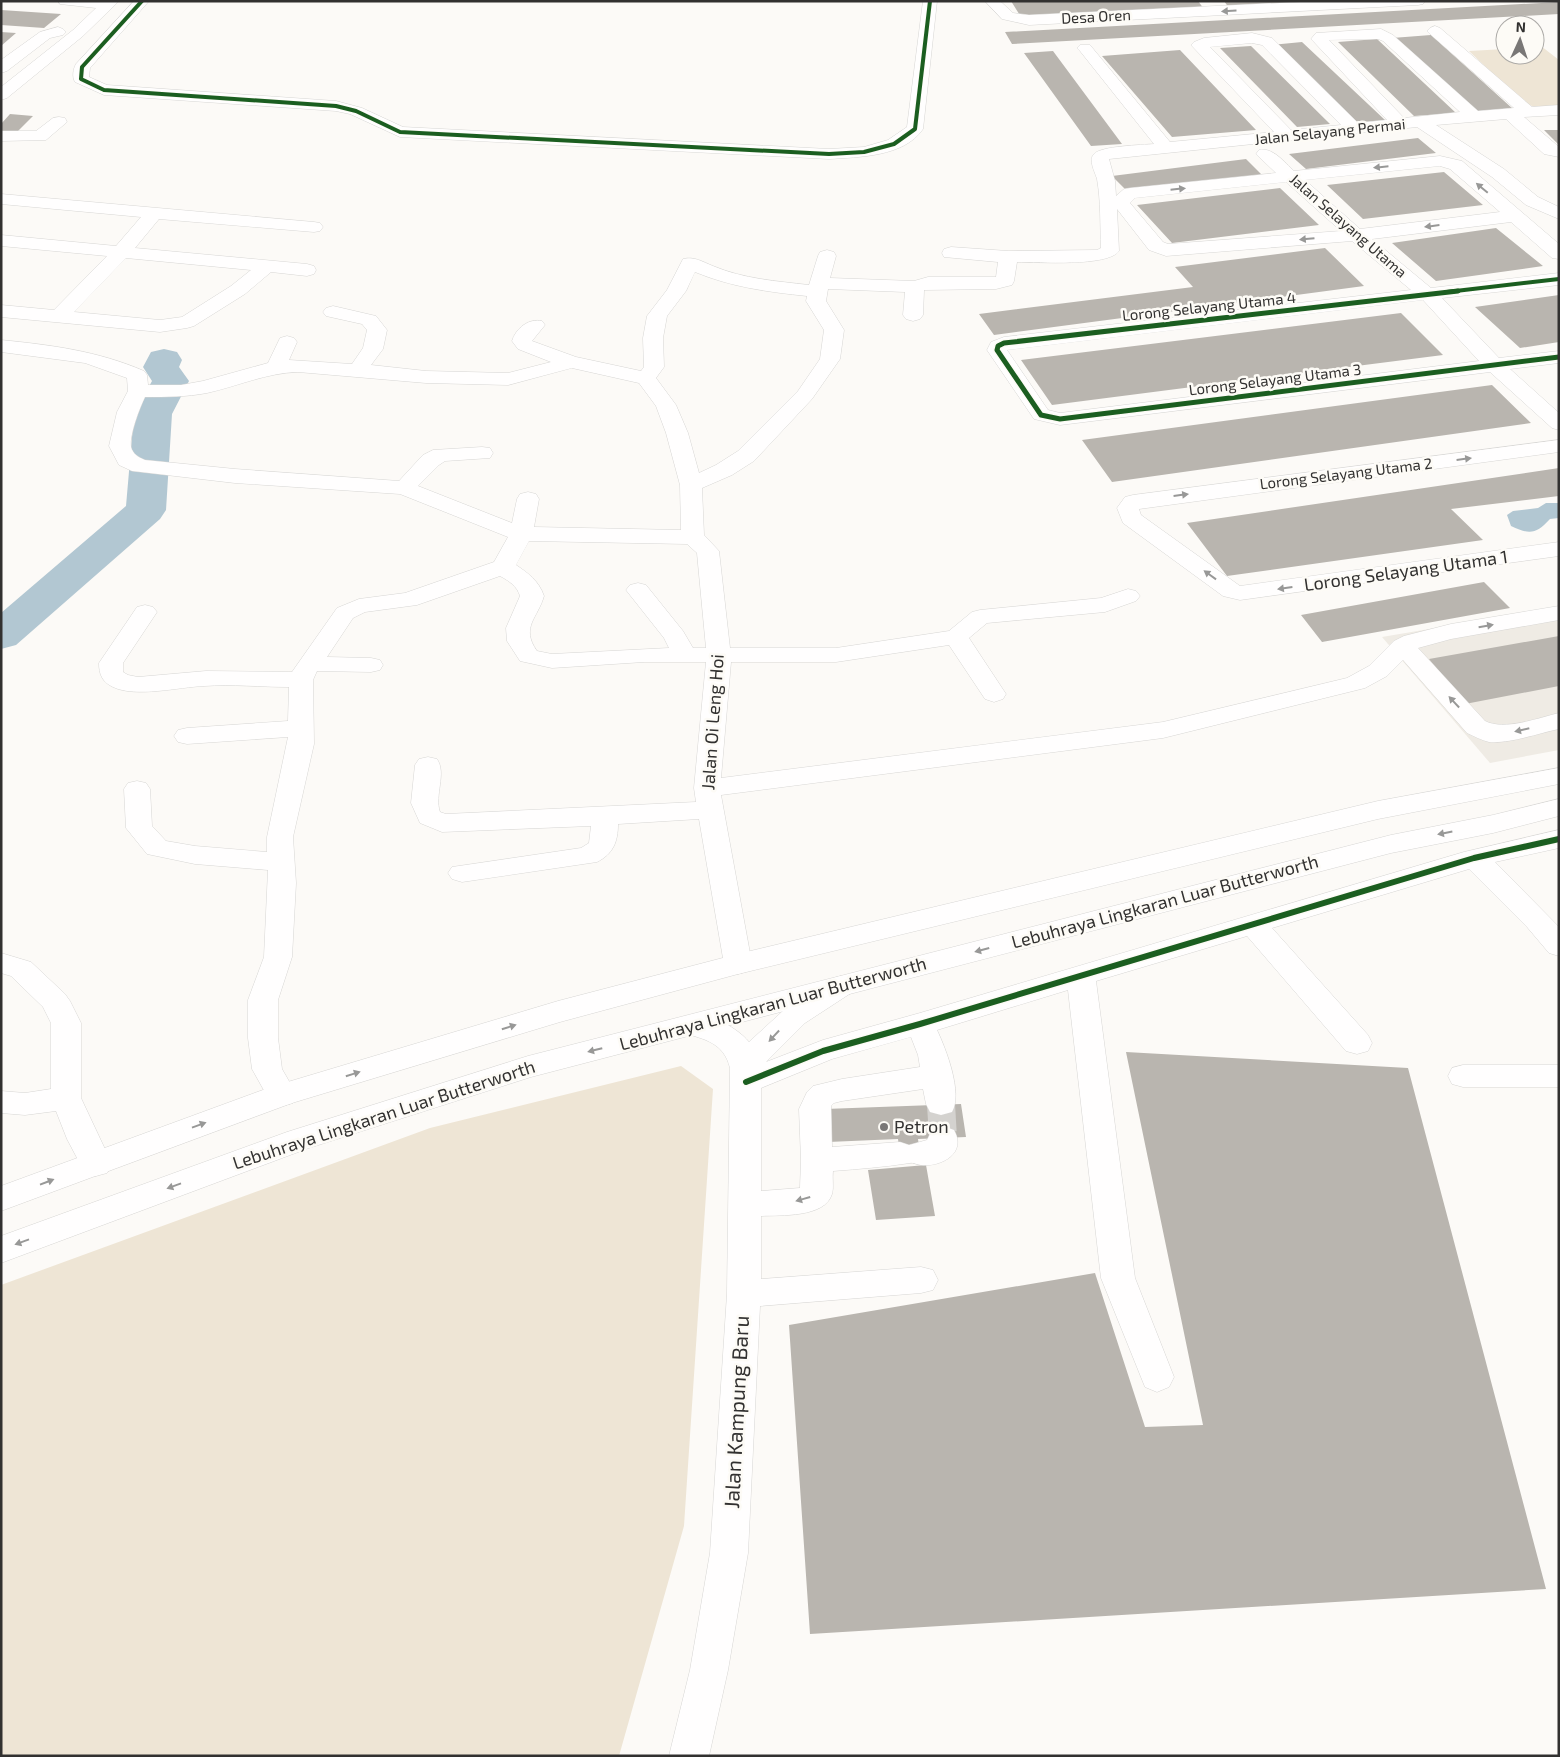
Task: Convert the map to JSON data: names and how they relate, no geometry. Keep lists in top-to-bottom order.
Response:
{
  "streets": {
    "main road": [
      "Desa Oren",
      "Jalan Selayang Permai",
      "Jalan Selayang Utama",
      "Lorong Selayang Utama 4",
      "Lorong Selayang Utama 3",
      "Lorong Selayang Utama 2",
      "Lorong Selayang Utama 1",
      "Jalan Oi Leng Hoi",
      "Lebuhraya Lingkaran Luar Butterworth",
      "Jalan Kampung Baru"
    ]
  },
  "crossings": [
    ["Jalan Selayang Utama", "Lorong Selayang Utama 4"],
    ["Jalan Selayang Utama", "Lorong Selayang Utama 3"],
    ["Lorong Selayang Utama 4", "Lorong Selayang Utama 3"],
    ["Lorong Selayang Utama 2", "Lorong Selayang Utama 1"],
    ["Jalan Oi Leng Hoi", "Lebuhraya Lingkaran Luar Butterworth"]
  ],
  "places": ["Petron"],
  "north": "top"
}
